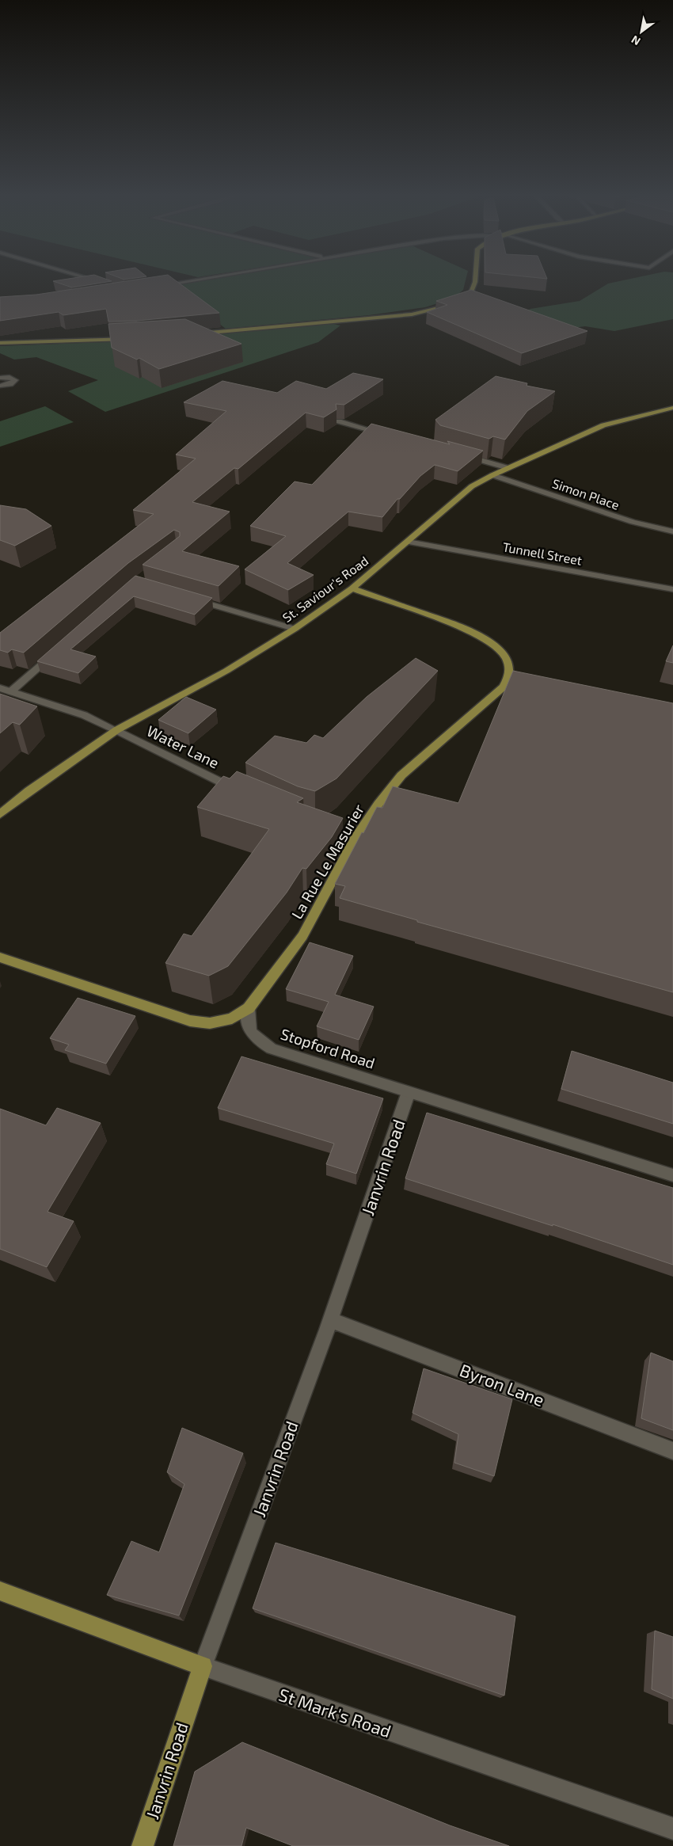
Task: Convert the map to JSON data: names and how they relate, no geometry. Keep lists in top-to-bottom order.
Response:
{
  "streets": {
    "main road": [
      "St. Saviour's Road",
      "La Rue Le Masurier",
      "Janvrin Road",
      "St Mark's Road"
    ],
    "street": [
      "Simon Place",
      "Tunnell Street",
      "Water Lane",
      "Stopford Road",
      "Byron Lane"
    ]
  },
  "crossings": [
    ["Simon Place", "St. Saviour's Road"],
    ["Tunnell Street", "St. Saviour's Road"],
    ["St. Saviour's Road", "Water Lane"],
    ["St. Saviour's Road", "La Rue Le Masurier"],
    ["La Rue Le Masurier", "Stopford Road"],
    ["Stopford Road", "Janvrin Road"],
    ["Janvrin Road", "Byron Lane"],
    ["Janvrin Road", "St Mark's Road"]
  ],
  "north": "bottom left"
}
